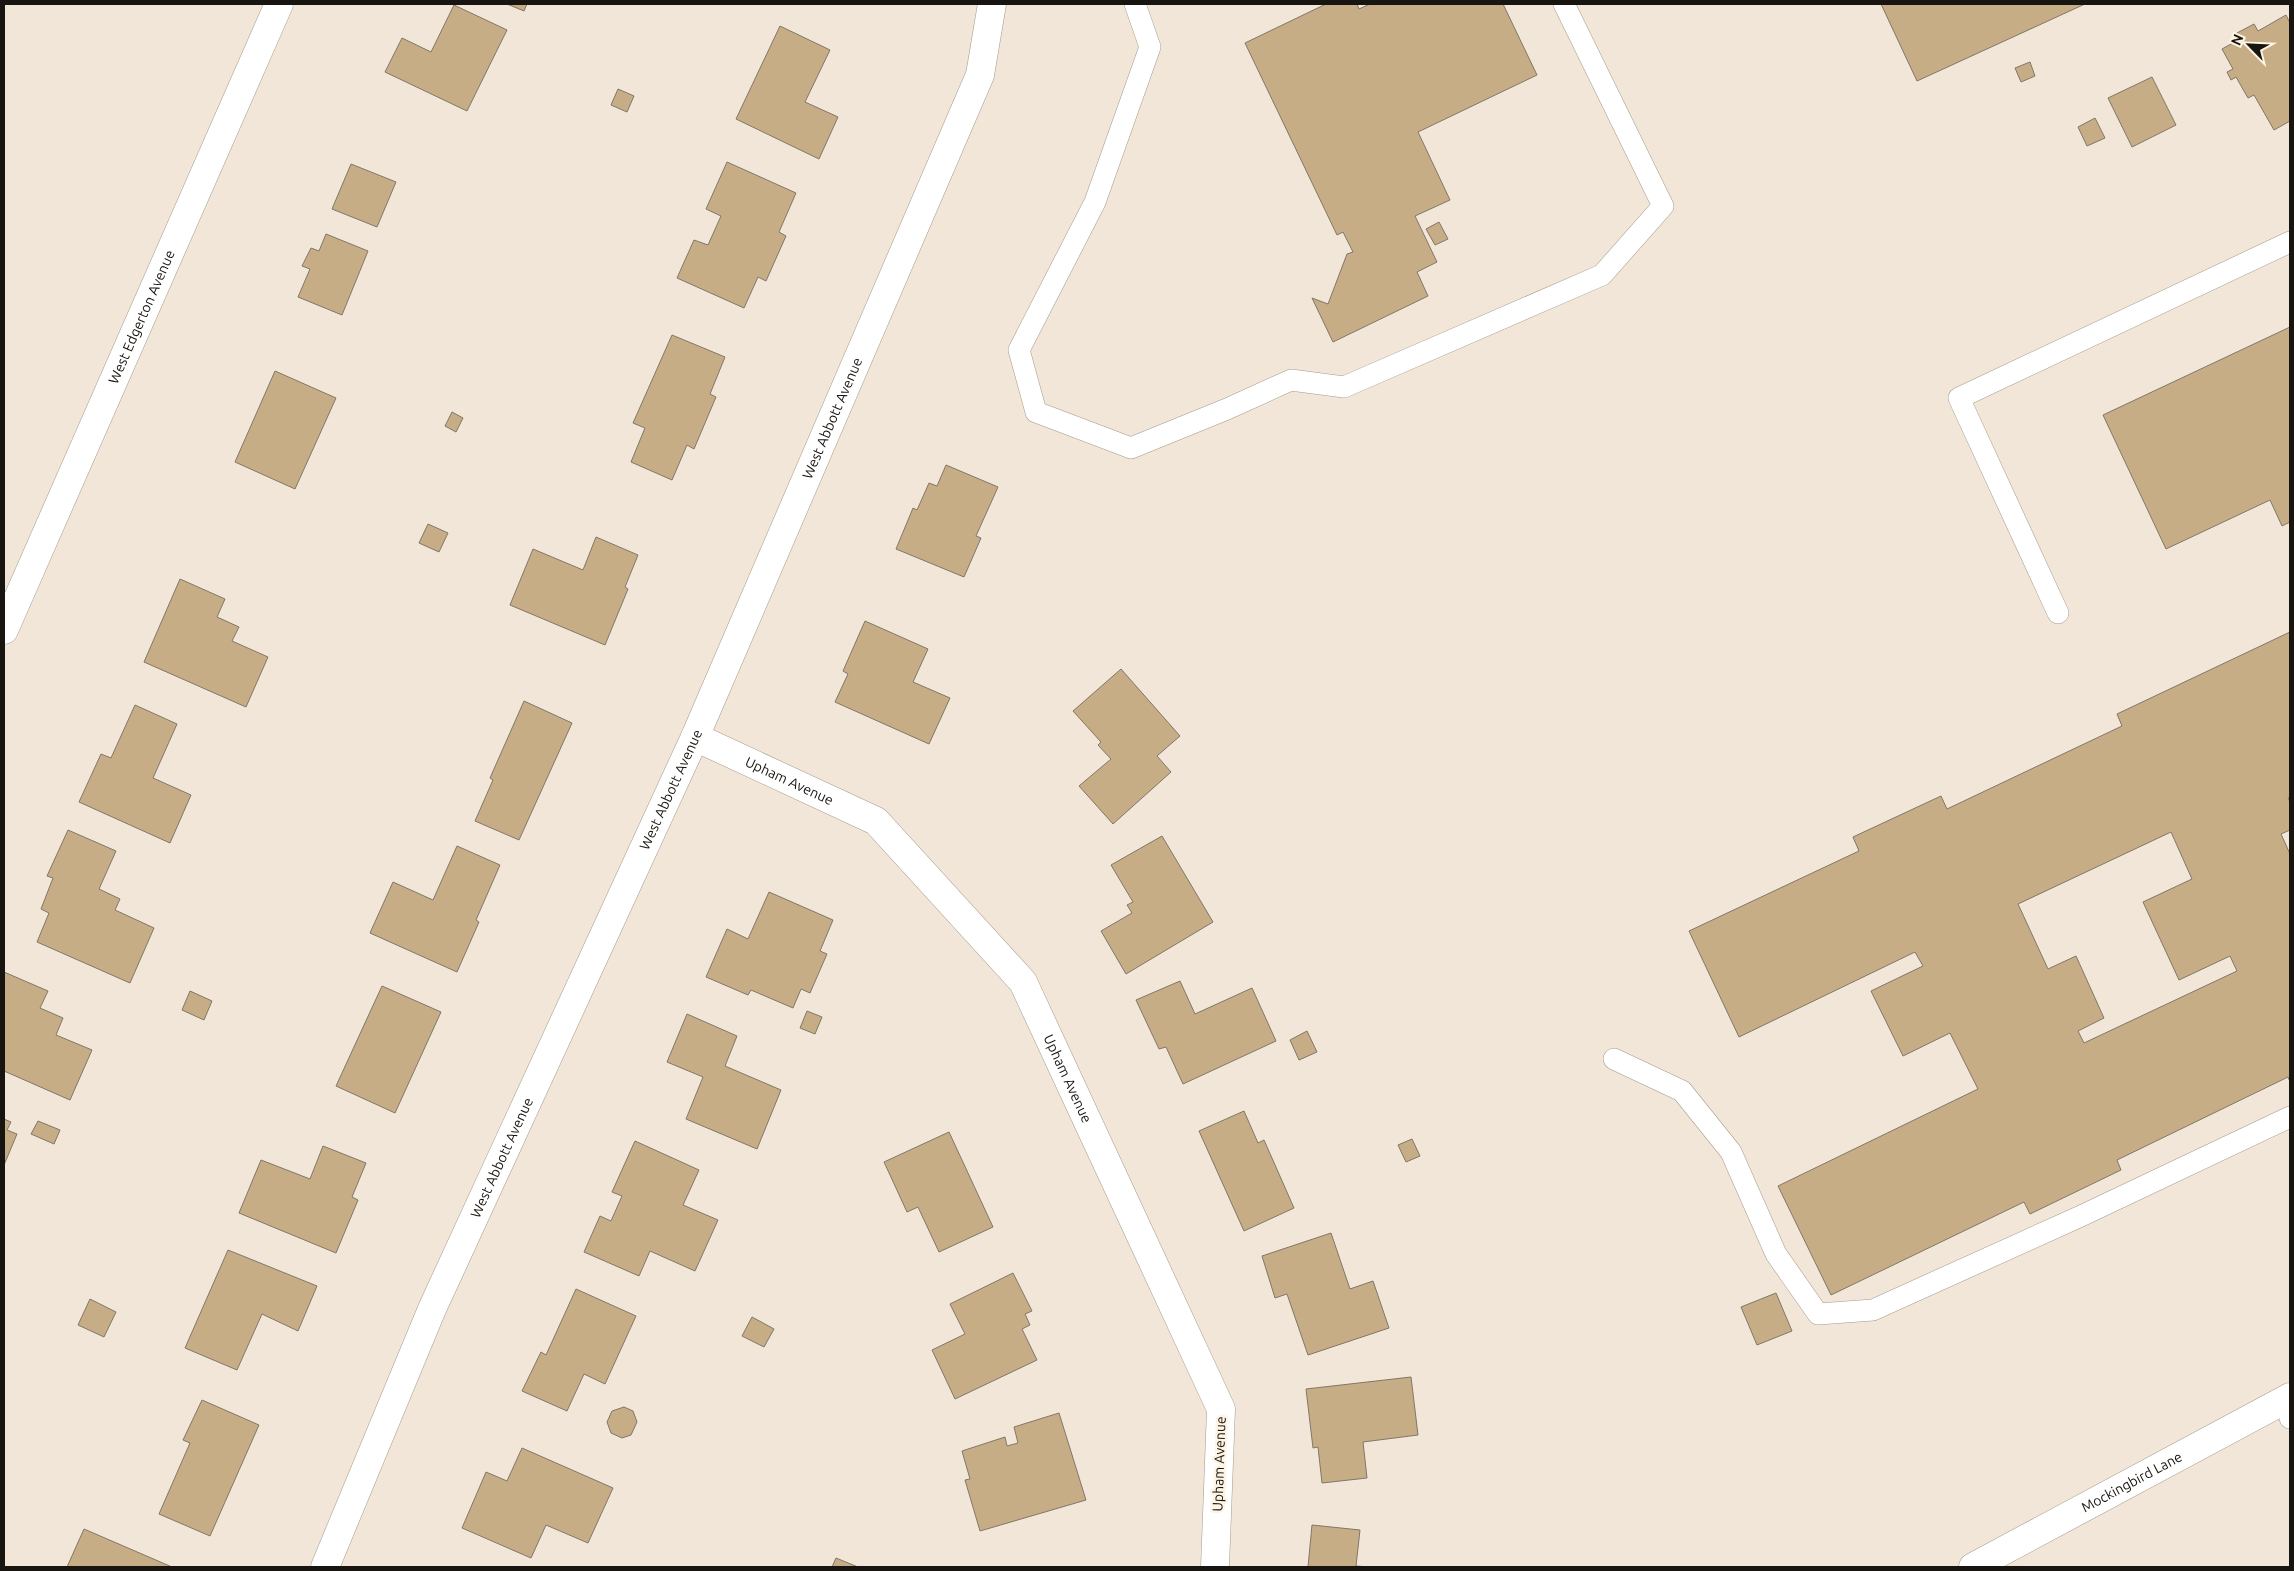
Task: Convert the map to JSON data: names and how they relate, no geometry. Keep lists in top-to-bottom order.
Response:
{
  "streets": {
    "street": [
      "West Edgerton Avenue",
      "West Abbott Avenue",
      "Upham Avenue",
      "Mockingbird Lane"
    ]
  },
  "crossings": [
    ["West Abbott Avenue", "Upham Avenue"]
  ],
  "north": "top left"
}
